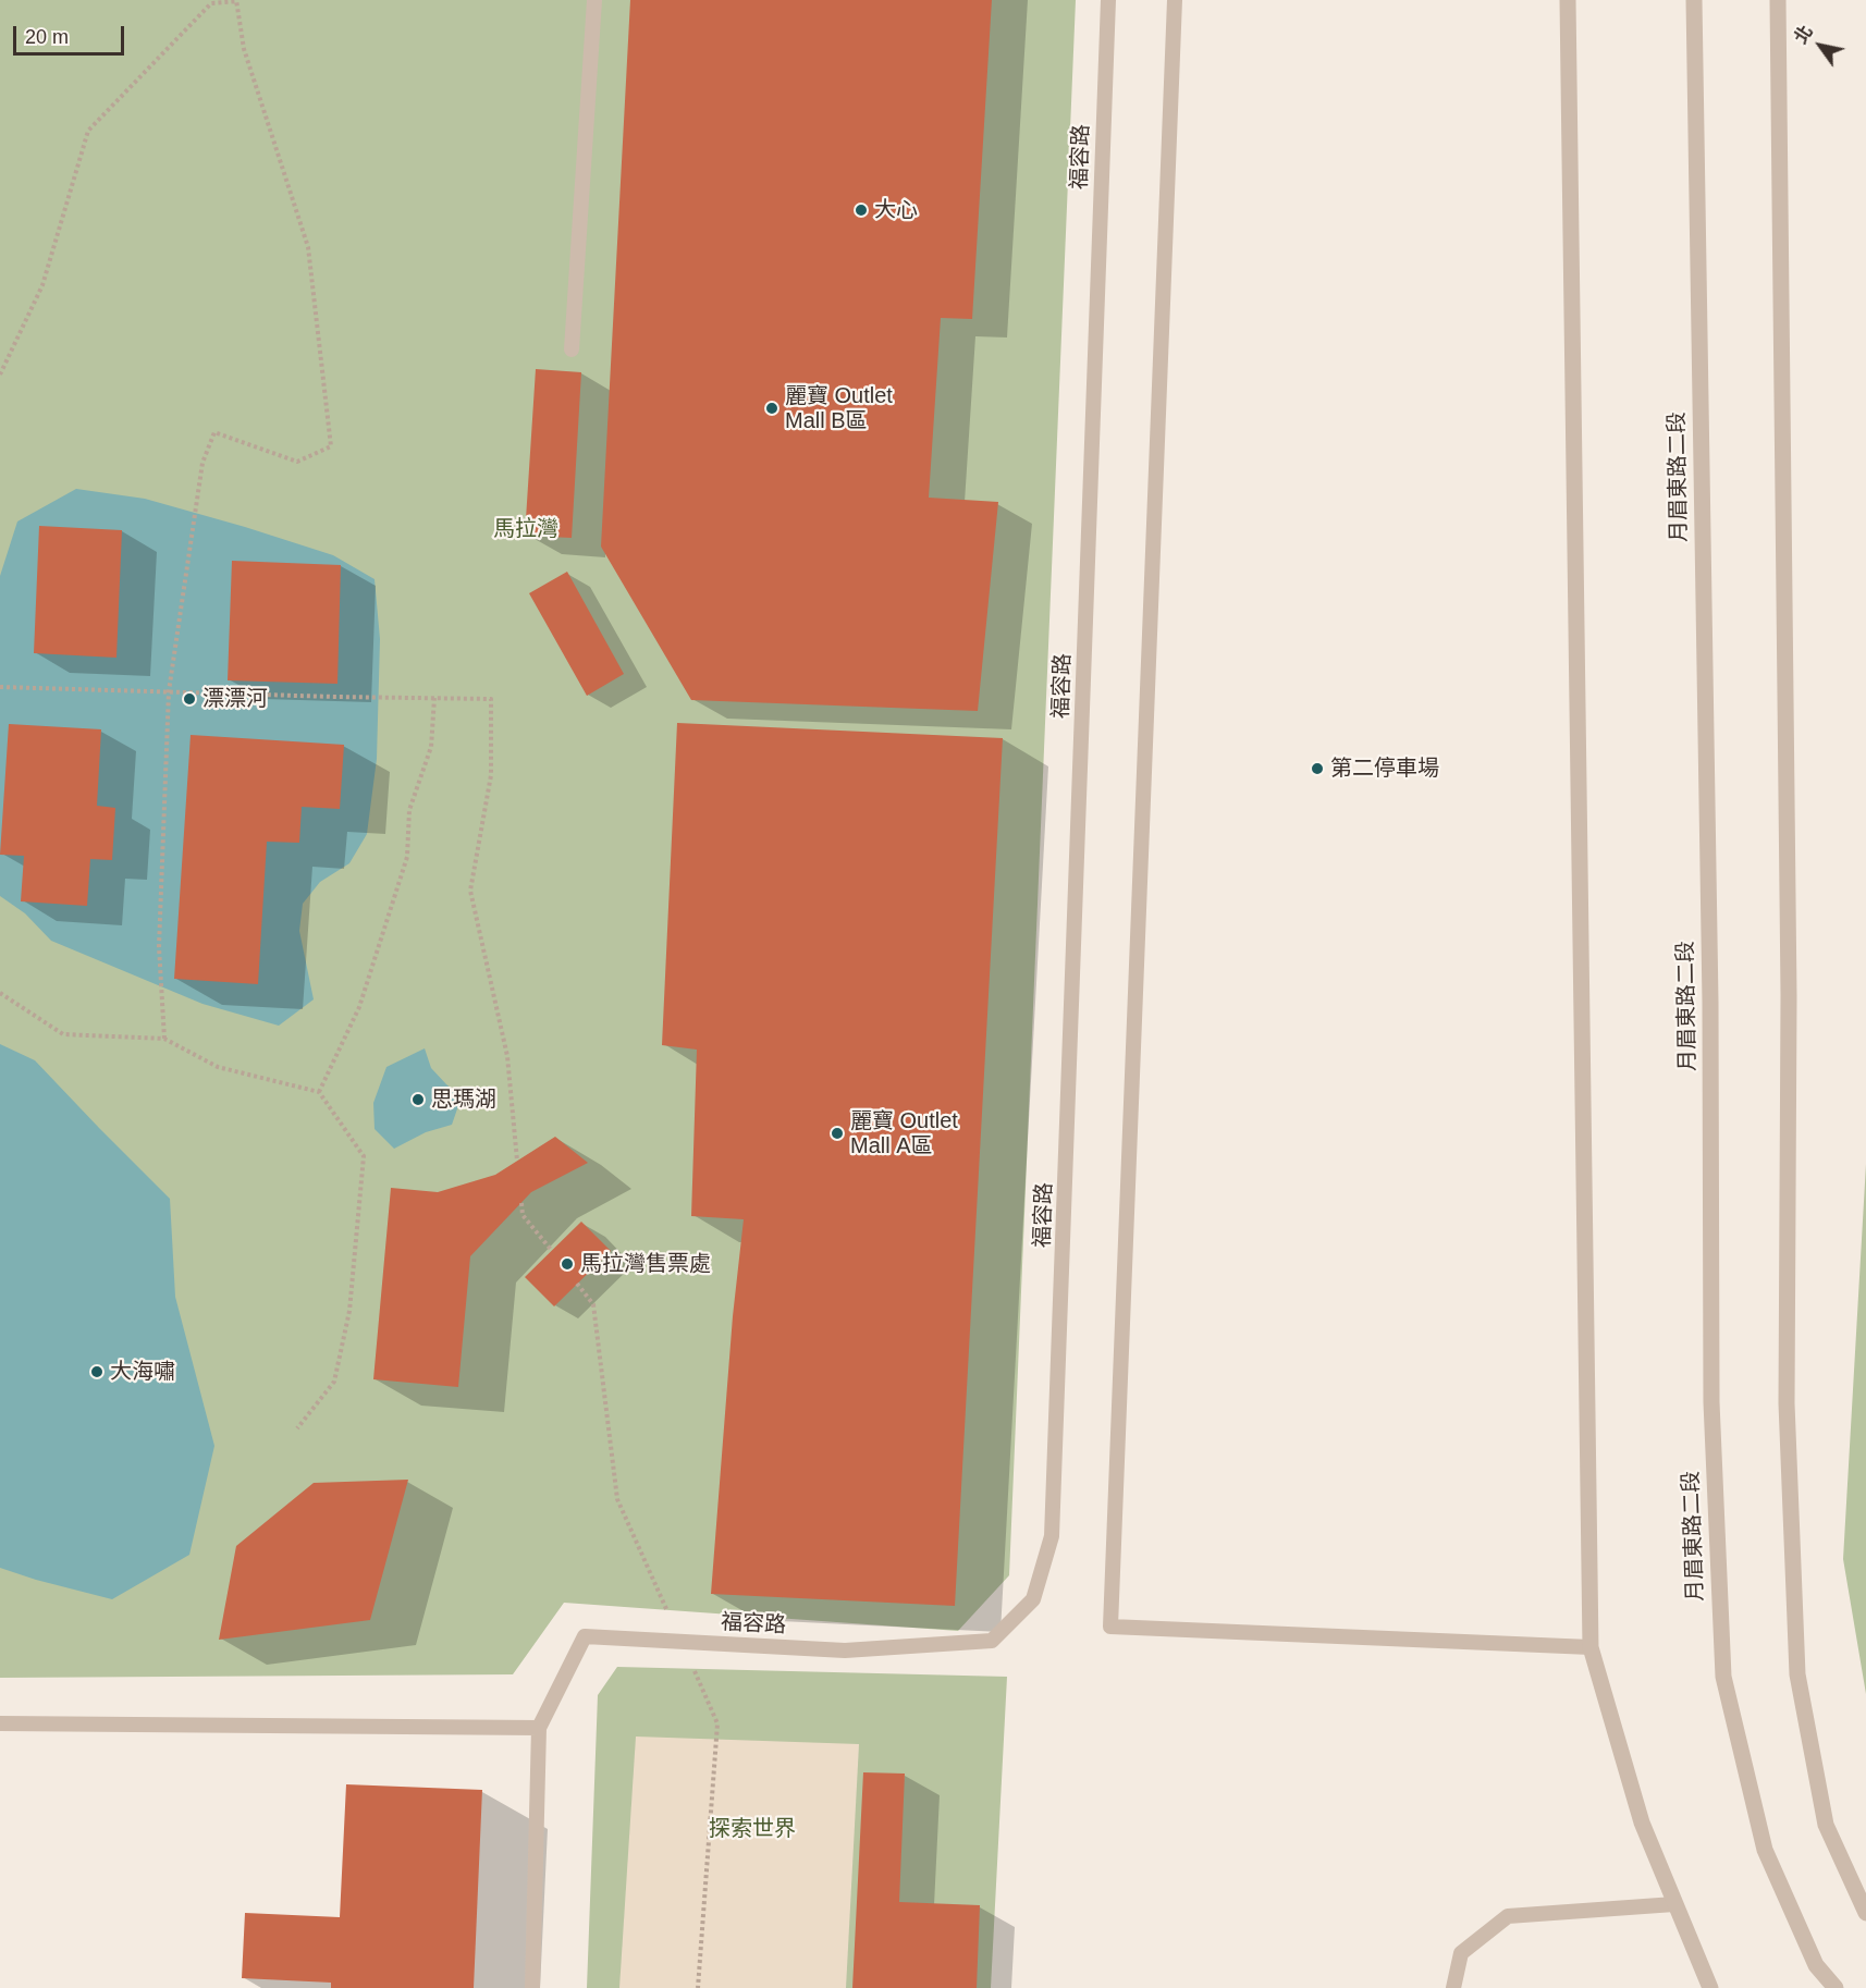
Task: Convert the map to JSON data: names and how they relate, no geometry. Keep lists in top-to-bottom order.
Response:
{
  "streets": {
    "street": ["月眉東路二段"],
    "lane": ["福容路"]
  },
  "parks": ["馬拉灣", "探索世界"],
  "places": [
    "大心",
    "麗寶 Outlet Mall B區",
    "漂漂河",
    "第二停車場",
    "思瑪湖",
    "麗寶 Outlet Mall A區",
    "馬拉灣售票處",
    "大海嘯"
  ],
  "scale_bar": "20 m",
  "north": "top left"
}
